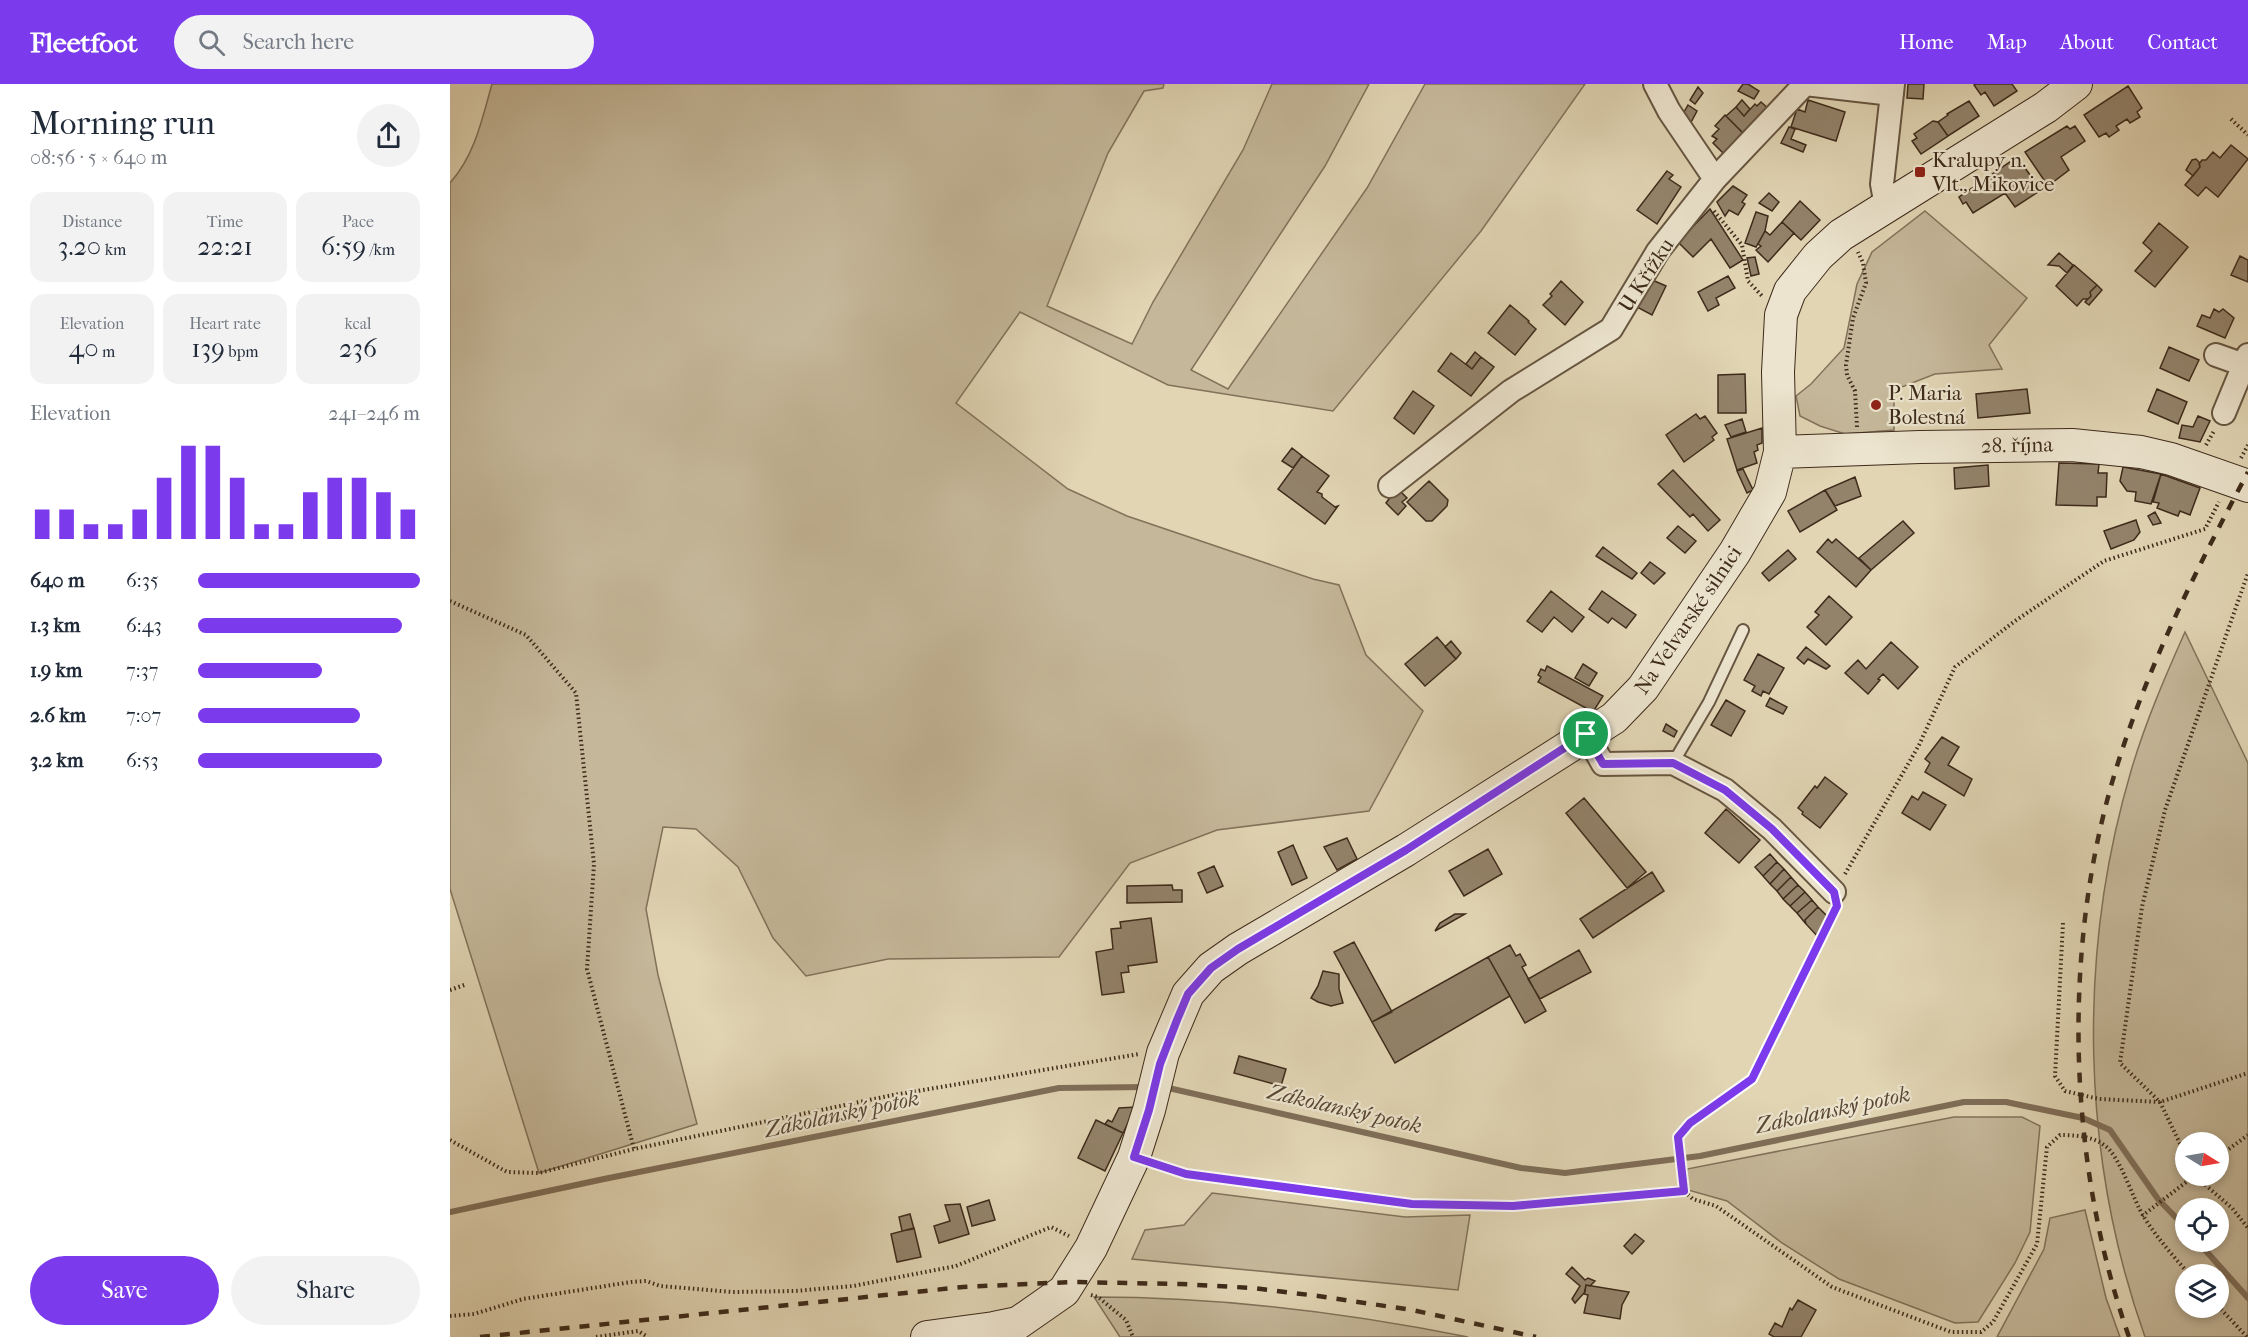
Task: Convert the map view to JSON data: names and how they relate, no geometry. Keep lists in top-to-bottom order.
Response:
{
  "streets": {
    "main road": ["28. října", "Na Velvarské silnici"],
    "street": ["U Křížku"]
  },
  "crossings": [
    ["U Křížku", "Na Velvarské silnici"],
    ["28. října", "Na Velvarské silnici"]
  ],
  "water": ["Zákolanský potok"],
  "places": {
    "transit": ["Kralupy n. Vlt., Mikovice"],
    "other": ["P. Maria Bolestná"]
  },
  "north": "right",
  "page": {
    "header": "Fleetfoot",
    "search": "Search here",
    "nav": [
      "Home",
      "Map",
      "About",
      "Contact"
    ],
    "heading": ["Morning run", "08:56 · 5 × 640 m"],
    "stats": [
      ["Distance", "3.20 km"],
      ["Time", "22:21"],
      ["Pace", "6:59 /km"],
      ["Elevation", "40 m"],
      ["Heart rate", "139 bpm"],
      ["kcal", "236"]
    ],
    "chart": ["Elevation", "241–246 m"],
    "list": [
      {
        "name": "640 m",
        "note": "6:35"
      },
      {
        "name": "1.3 km",
        "note": "6:43"
      },
      {
        "name": "1.9 km",
        "note": "7:37"
      },
      {
        "name": "2.6 km",
        "note": "7:07"
      },
      {
        "name": "3.2 km",
        "note": "6:53"
      }
    ],
    "buttons": ["Save", "Share"]
  }
}
